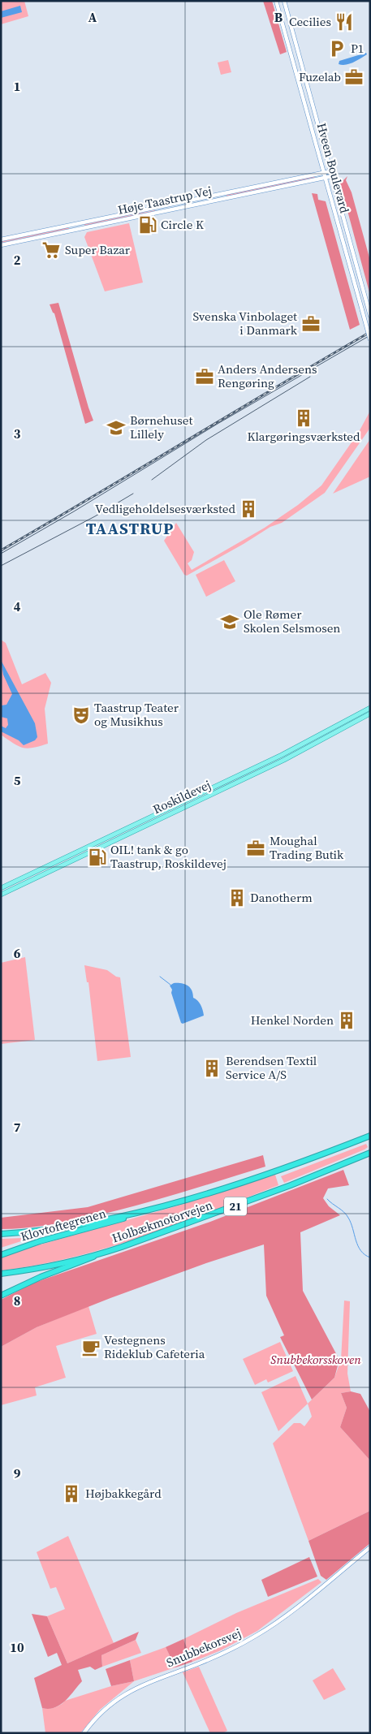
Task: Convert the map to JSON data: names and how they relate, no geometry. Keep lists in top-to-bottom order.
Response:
{
  "streets": {
    "highway": ["21", "Holbækmotorvejen", "Klovtoftegrenen"],
    "main road": ["Roskildevej"],
    "street": ["Hveen Boulevard", "Høje Taastrup Vej", "Snubbekorsvej"]
  },
  "crossings": [
    ["Hveen Boulevard", "Høje Taastrup Vej"],
    ["Holbækmotorvejen", "Klovtoftegrenen"]
  ],
  "districts": ["TAASTRUP"],
  "parks": ["Snubbekorsskoven"],
  "places": {
    "restaurant": ["Cecilies"],
    "parking": ["P1"],
    "office": [
      "Fuzelab",
      "Svenska Vinbolaget i Danmark",
      "Anders Andersens Rengøring",
      "Moughal Trading Butik"
    ],
    "fuel station": ["Circle K", "OIL! tank & go Taastrup, Roskildevej"],
    "supermarket": ["Super Bazar"],
    "building": [
      "Klargøringsværksted",
      "Vedligeholdelsesværksted",
      "Danotherm",
      "Henkel Norden",
      "Berendsen Textil Service A/S",
      "Højbakkegård"
    ],
    "school or university": ["Børnehuset Lillely", "Ole Rømer Skolen Selsmosen"],
    "theatre": ["Taastrup Teater og Musikhus"],
    "cafe": ["Vestegnens Rideklub Cafeteria"]
  },
  "grid": {
    "columns": ["A", "B"],
    "rows": [
      "1",
      "2",
      "3",
      "4",
      "5",
      "6",
      "7",
      "8",
      "9",
      "10"
    ]
  }
}
